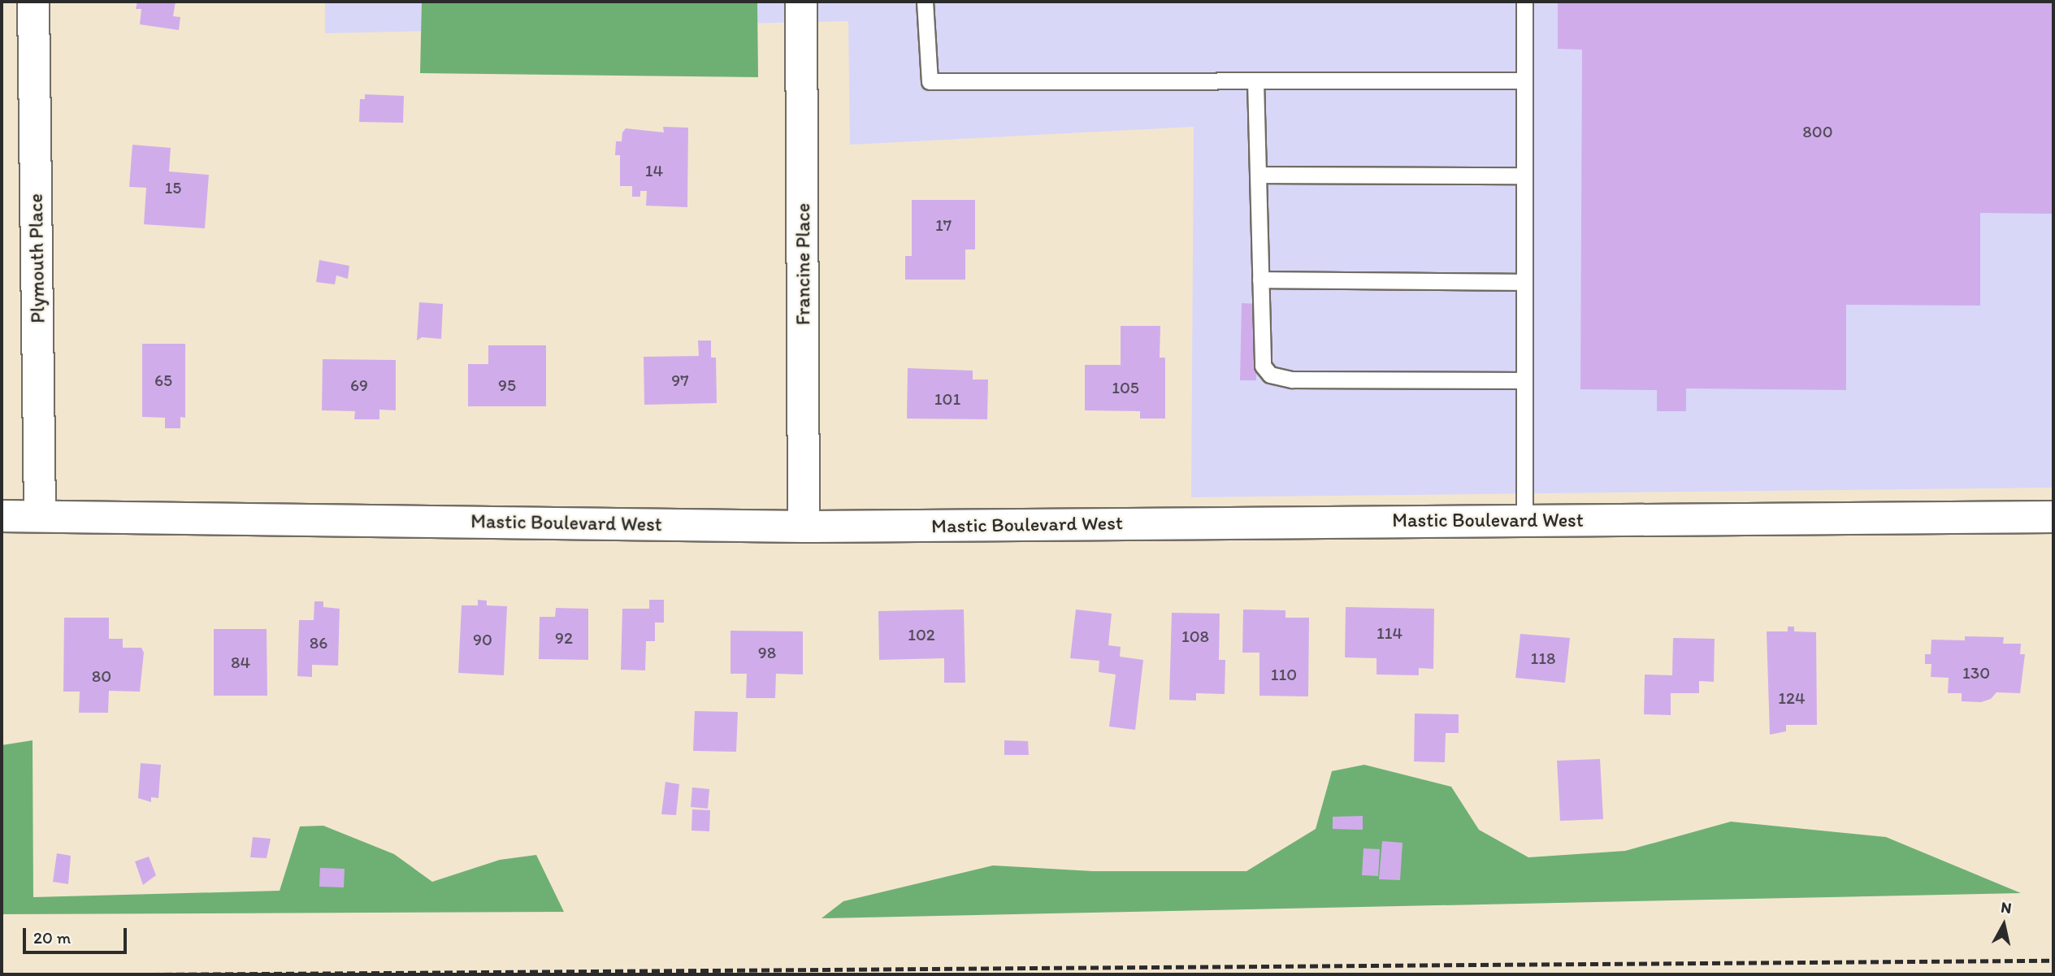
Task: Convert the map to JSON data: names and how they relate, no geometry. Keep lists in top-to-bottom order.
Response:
{
  "streets": {
    "street": ["Plymouth Place", "Francine Place", "Mastic Boulevard West"]
  },
  "crossings": [
    ["Plymouth Place", "Mastic Boulevard West"],
    ["Francine Place", "Mastic Boulevard West"]
  ],
  "house_numbers": [
    "800",
    "14",
    "15",
    "17",
    "65",
    "97",
    "69",
    "95",
    "105",
    "101",
    "114",
    "102",
    "108",
    "92",
    "90",
    "86",
    "98",
    "118",
    "84",
    "130",
    "110",
    "80",
    "124"
  ],
  "scale_bar": "20 m",
  "north": "top"
}
